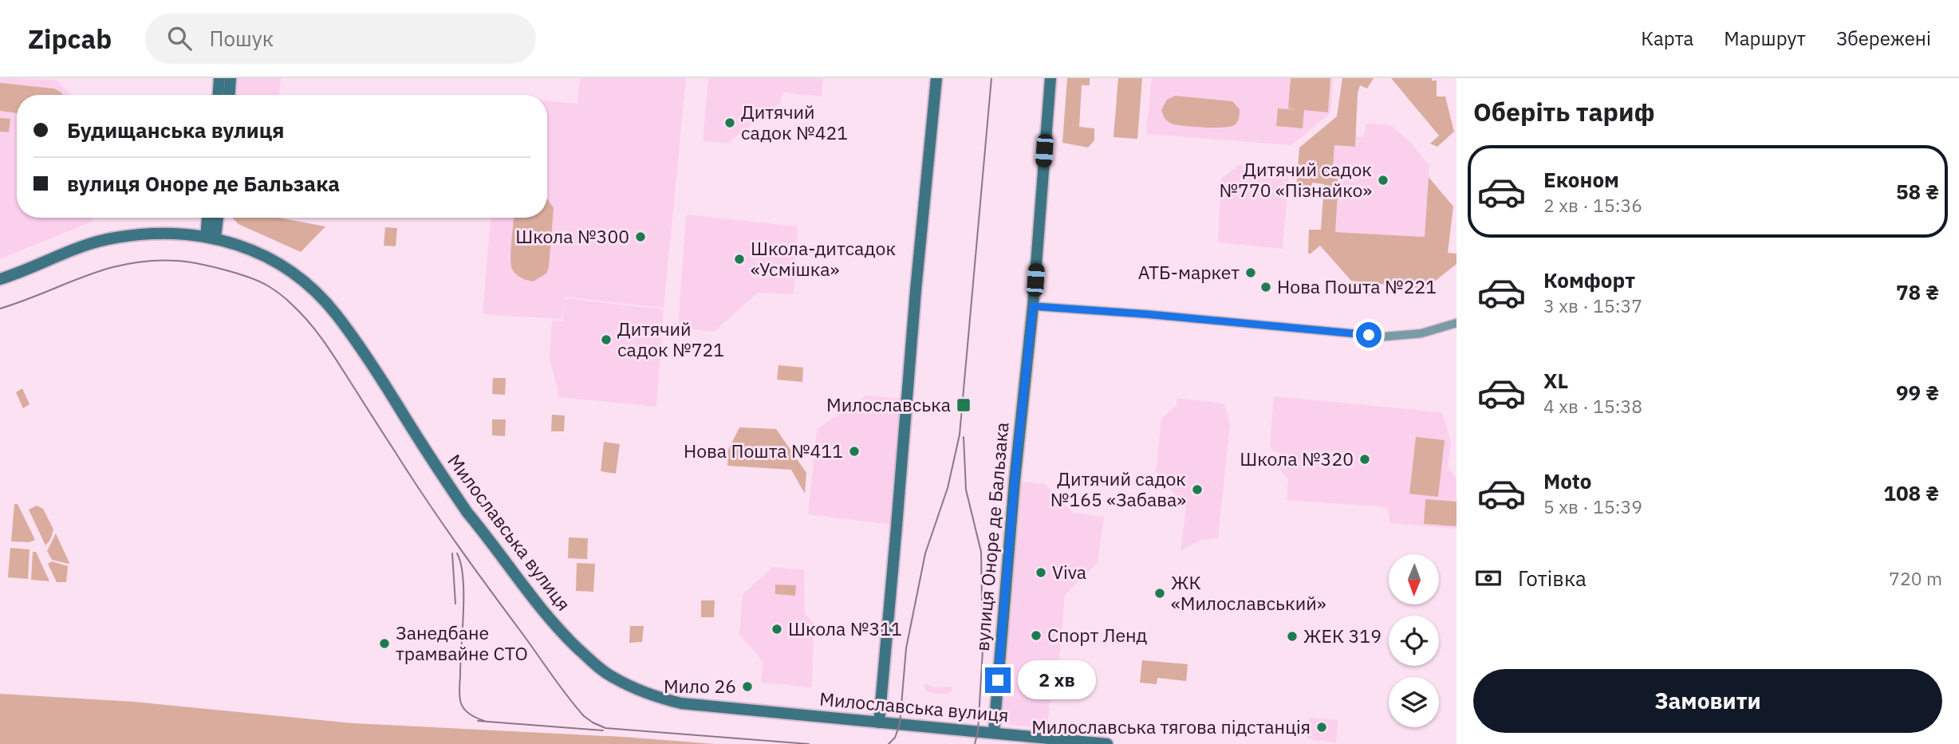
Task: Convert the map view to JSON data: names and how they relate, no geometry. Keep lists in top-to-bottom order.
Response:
{
  "streets": {
    "street": ["Милославська вулиця", "вулиця Оноре де Бальзака"]
  },
  "crossings": [
    ["Милославська вулиця", "вулиця Оноре де Бальзака"]
  ],
  "places": {
    "other": [
      "Дитячий садок №421",
      "Дитячий садок №770 «Пізнайко»",
      "Школа №300",
      "Школа-дитсадок «Усмішка»",
      "АТБ-маркет",
      "Нова Пошта №221",
      "Дитячий садок №721",
      "Нова Пошта №411",
      "Школа №320",
      "Дитячий садок №165 «Забава»",
      "Viva",
      "ЖК «Милославський»",
      "Школа №311",
      "Спорт Ленд",
      "ЖЕК 319",
      "Занедбане трамвайне СТО",
      "Мило 26",
      "Милославська тягова пiдстанцiя"
    ],
    "transit": ["Милославська"]
  },
  "north": "bottom",
  "page": {
    "header": "Zipcab",
    "search": "Пошук",
    "nav": ["Карта", "Маршрут", "Збережені"],
    "heading": "Оберіть тариф",
    "banner": ["Будищанська вулиця", "вулиця Оноре де Бальзака"],
    "list": [
      {
        "name": "Економ",
        "note": "2 хв · 15:36",
        "value": "58 ₴"
      },
      {
        "name": "Комфорт",
        "note": "3 хв · 15:37",
        "value": "78 ₴"
      },
      {
        "name": "XL",
        "note": "4 хв · 15:38",
        "value": "99 ₴"
      },
      {
        "name": "Moto",
        "note": "5 хв · 15:39",
        "value": "108 ₴"
      }
    ],
    "pay": ["Готівка", "720 m"],
    "buttons": "Замовити",
    "bubble": "2 хв"
  }
}
